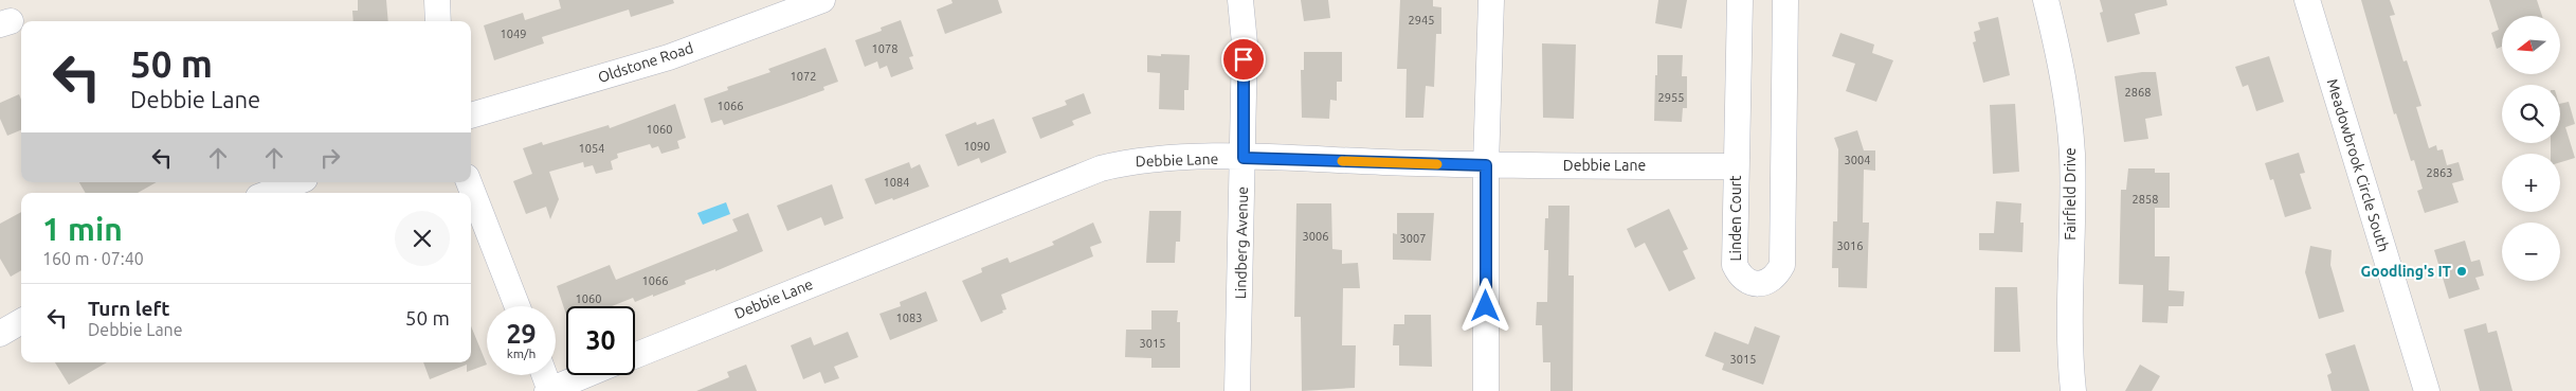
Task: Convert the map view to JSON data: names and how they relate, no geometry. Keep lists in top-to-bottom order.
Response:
{
  "streets": {
    "street": [
      "Oldstone Road",
      "Debbie Lane",
      "Meadowbrook Circle South",
      "Fairfield Drive",
      "Linden Court",
      "Lindberg Avenue"
    ]
  },
  "crossings": [
    ["Debbie Lane", "Linden Court"],
    ["Debbie Lane", "Lindberg Avenue"]
  ],
  "places": ["Goodling's IT"],
  "house_numbers": [
    "2945",
    "1049",
    "1078",
    "1072",
    "2868",
    "2955",
    "1066",
    "1060",
    "1090",
    "1054",
    "3004",
    "2863",
    "1084",
    "2858",
    "3006",
    "3007",
    "3016",
    "1066",
    "1060",
    "1083",
    "3015",
    "3015"
  ],
  "north": "left",
  "page": {
    "map_buttons": ["+", "−"],
    "turn": ["50 m", "Debbie Lane"],
    "heading": ["1 min", "160 m · 07:40"],
    "list": [
      {
        "name": "Turn left",
        "note": "Debbie Lane",
        "value": "50 m"
      }
    ],
    "speed": "29 km/h",
    "limit": "30"
  }
}
